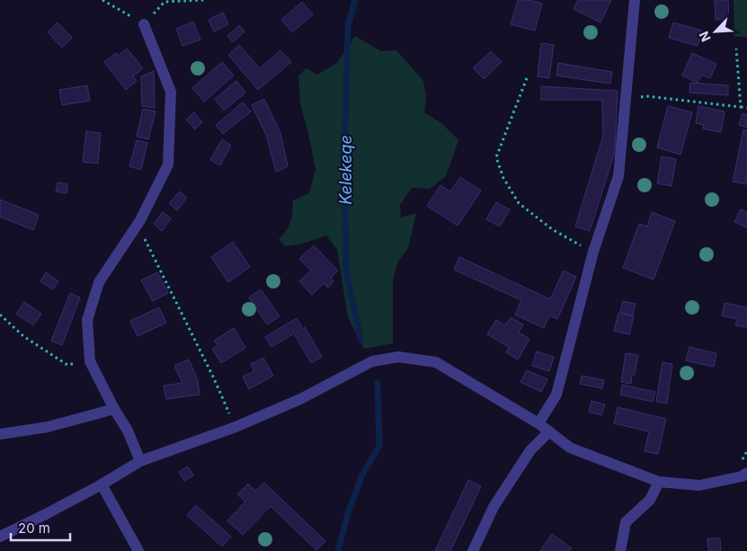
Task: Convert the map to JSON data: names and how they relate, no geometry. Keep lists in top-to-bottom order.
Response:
{
  "water": ["Kelekeqe"],
  "scale_bar": "20 m",
  "north": "bottom left"
}
